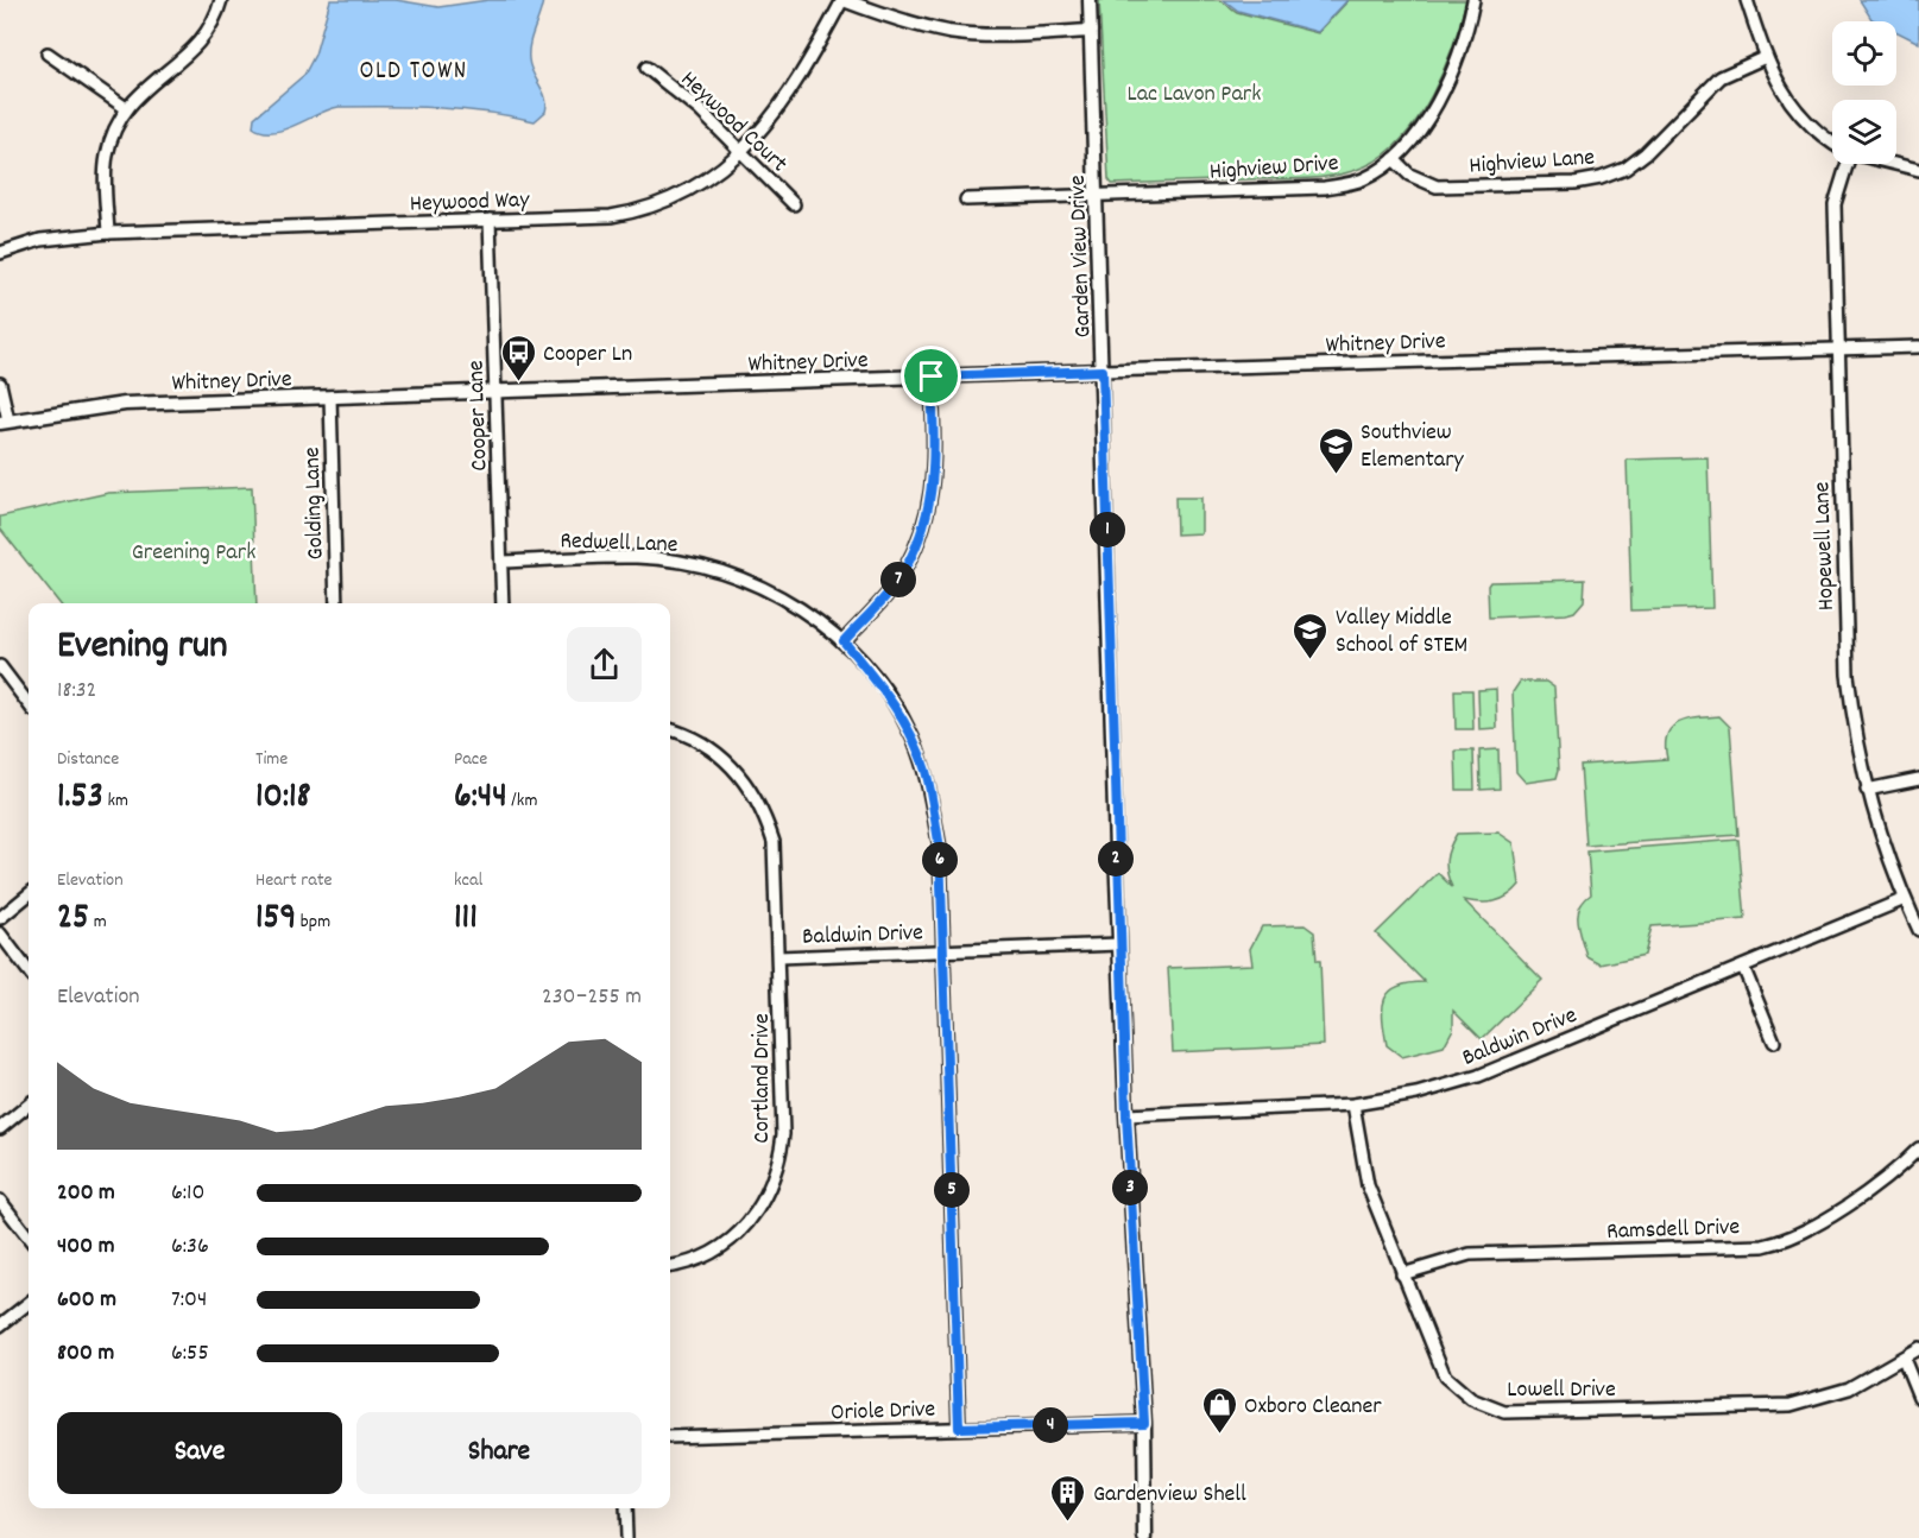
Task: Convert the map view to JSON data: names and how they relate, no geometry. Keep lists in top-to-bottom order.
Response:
{
  "streets": {
    "street": [
      "Heywood Court",
      "Highview Lane",
      "Highview Drive",
      "Heywood Way",
      "Garden View Drive",
      "Whitney Drive",
      "Cooper Lane",
      "Golding Lane",
      "Redwell Lane",
      "Hopewell Lane",
      "Baldwin Drive",
      "Cortland Drive",
      "Ramsdell Drive",
      "Lowell Drive",
      "Oriole Drive"
    ]
  },
  "crossings": [
    ["Heywood Court", "Heywood Way"],
    ["Highview Lane", "Highview Drive"],
    ["Highview Drive", "Garden View Drive"],
    ["Heywood Way", "Cooper Lane"],
    ["Garden View Drive", "Whitney Drive"],
    ["Garden View Drive", "Baldwin Drive"],
    ["Garden View Drive", "Oriole Drive"],
    ["Whitney Drive", "Cooper Lane"],
    ["Whitney Drive", "Golding Lane"],
    ["Whitney Drive", "Hopewell Lane"],
    ["Cooper Lane", "Redwell Lane"],
    ["Redwell Lane", "Baldwin Drive"],
    ["Redwell Lane", "Oriole Drive"],
    ["Hopewell Lane", "Baldwin Drive"],
    ["Baldwin Drive", "Cortland Drive"],
    ["Baldwin Drive", "Lowell Drive"],
    ["Ramsdell Drive", "Lowell Drive"]
  ],
  "districts": ["OLD TOWN"],
  "parks": ["Lac Lavon Park", "Greening Park"],
  "places": {
    "bus stop": ["Cooper Ln"],
    "school or university": ["Southview Elementary", "Valley Middle School of STEM"],
    "shop": ["Oxboro Cleaner"],
    "building": ["Gardenview Shell"]
  },
  "page": {
    "pins": [
      "1",
      "7",
      "2",
      "6",
      "3",
      "5",
      "4"
    ],
    "heading": ["Evening run", "18:32"],
    "stats": [
      ["Distance", "1.53 km"],
      ["Time", "10:18"],
      ["Pace", "6:44 /km"],
      ["Elevation", "25 m"],
      ["Heart rate", "159 bpm"],
      ["kcal", "111"]
    ],
    "chart": ["Elevation", "230–255 m"],
    "list": [
      {
        "name": "200 m",
        "note": "6:10"
      },
      {
        "name": "400 m",
        "note": "6:36"
      },
      {
        "name": "600 m",
        "note": "7:04"
      },
      {
        "name": "800 m",
        "note": "6:55"
      }
    ],
    "buttons": ["Save", "Share"]
  }
}
